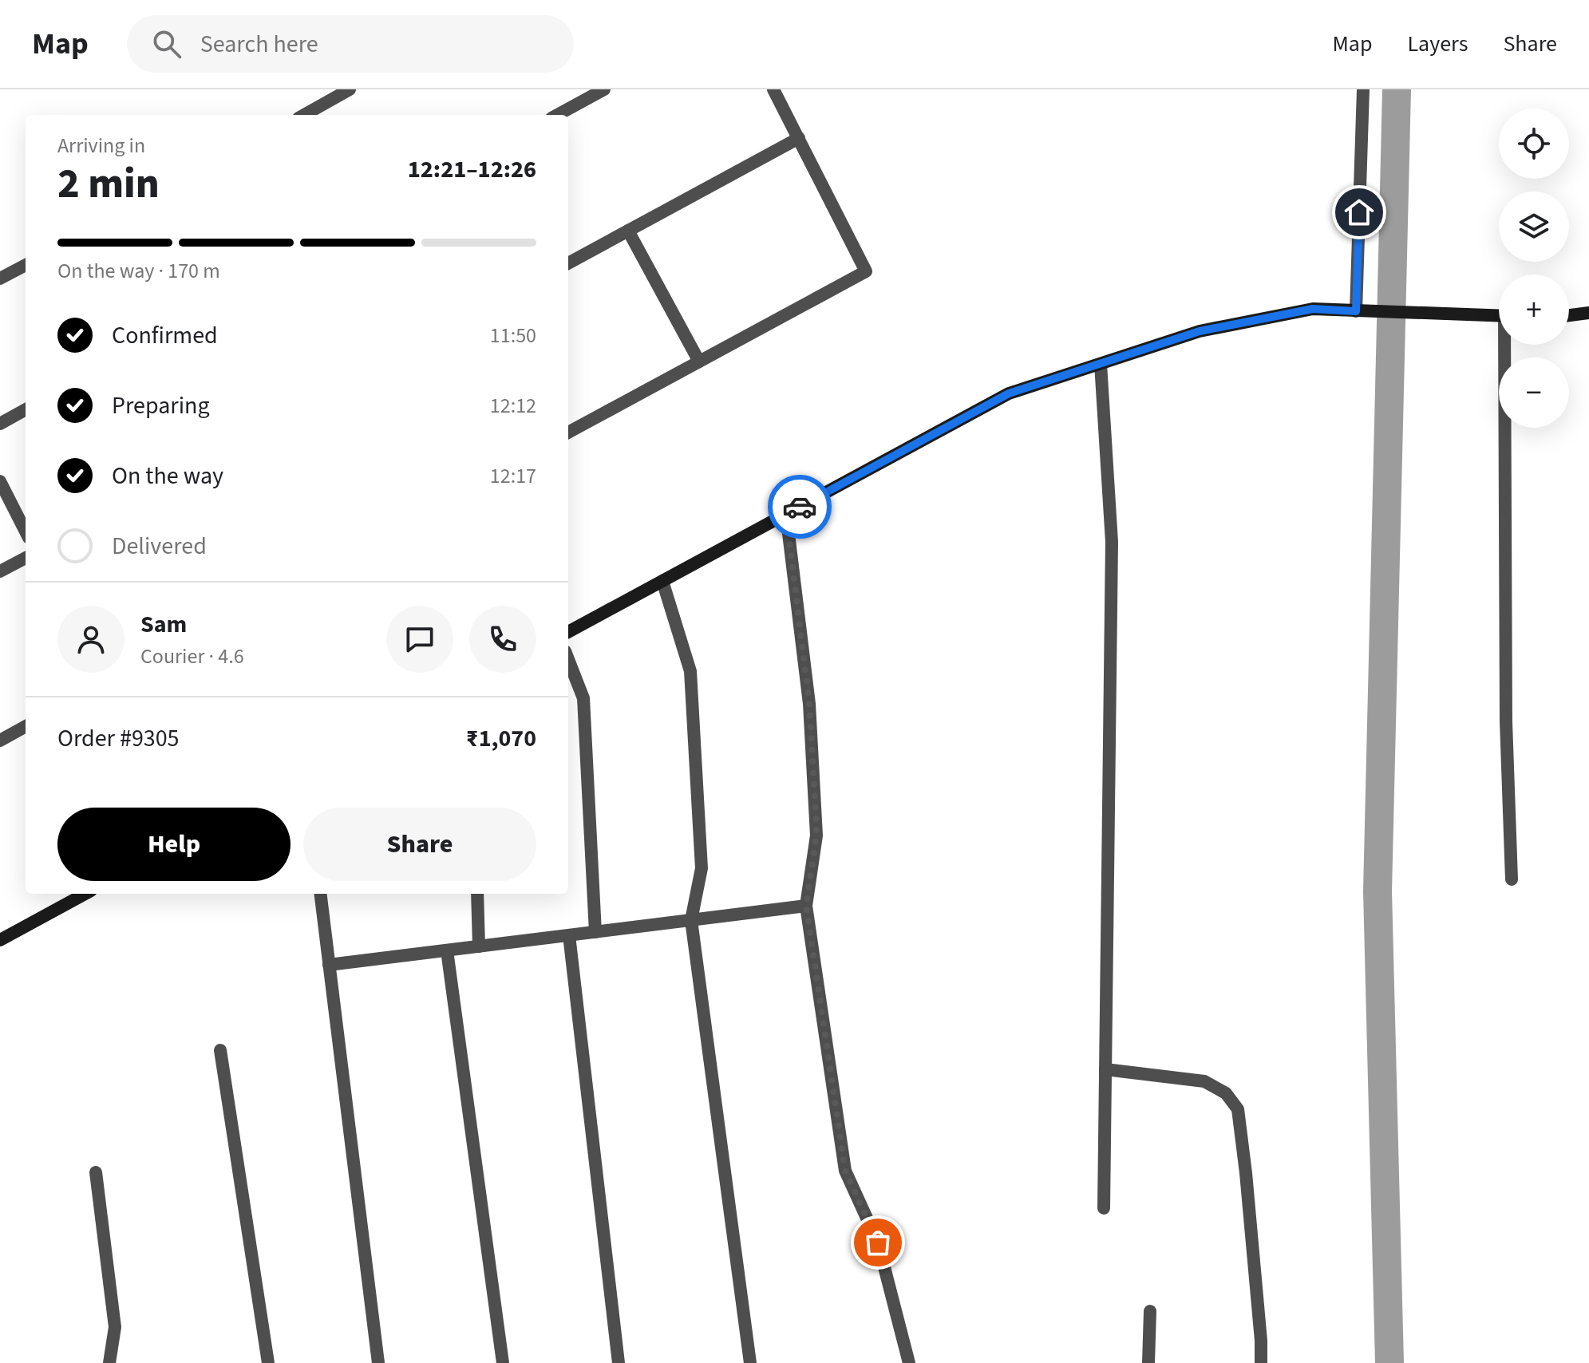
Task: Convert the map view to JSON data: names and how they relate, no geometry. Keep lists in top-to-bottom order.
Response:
{
  "page": {
    "header": "Map",
    "search": "Search here",
    "nav": ["Map", "Layers", "Share"],
    "map_buttons": ["+", "−"],
    "heading": ["2 min", "Arriving in", "12:21–12:26"],
    "panel": [
      "Sam",
      "Courier · 4.6",
      "Order #9305",
      "₹1,070"
    ],
    "bar": "On the way · 170 m",
    "list": [
      ["Confirmed", "11:50"],
      ["Preparing", "12:12"],
      ["On the way", "12:17"],
      "Delivered"
    ],
    "buttons": ["Help", "Share"]
  }
}
